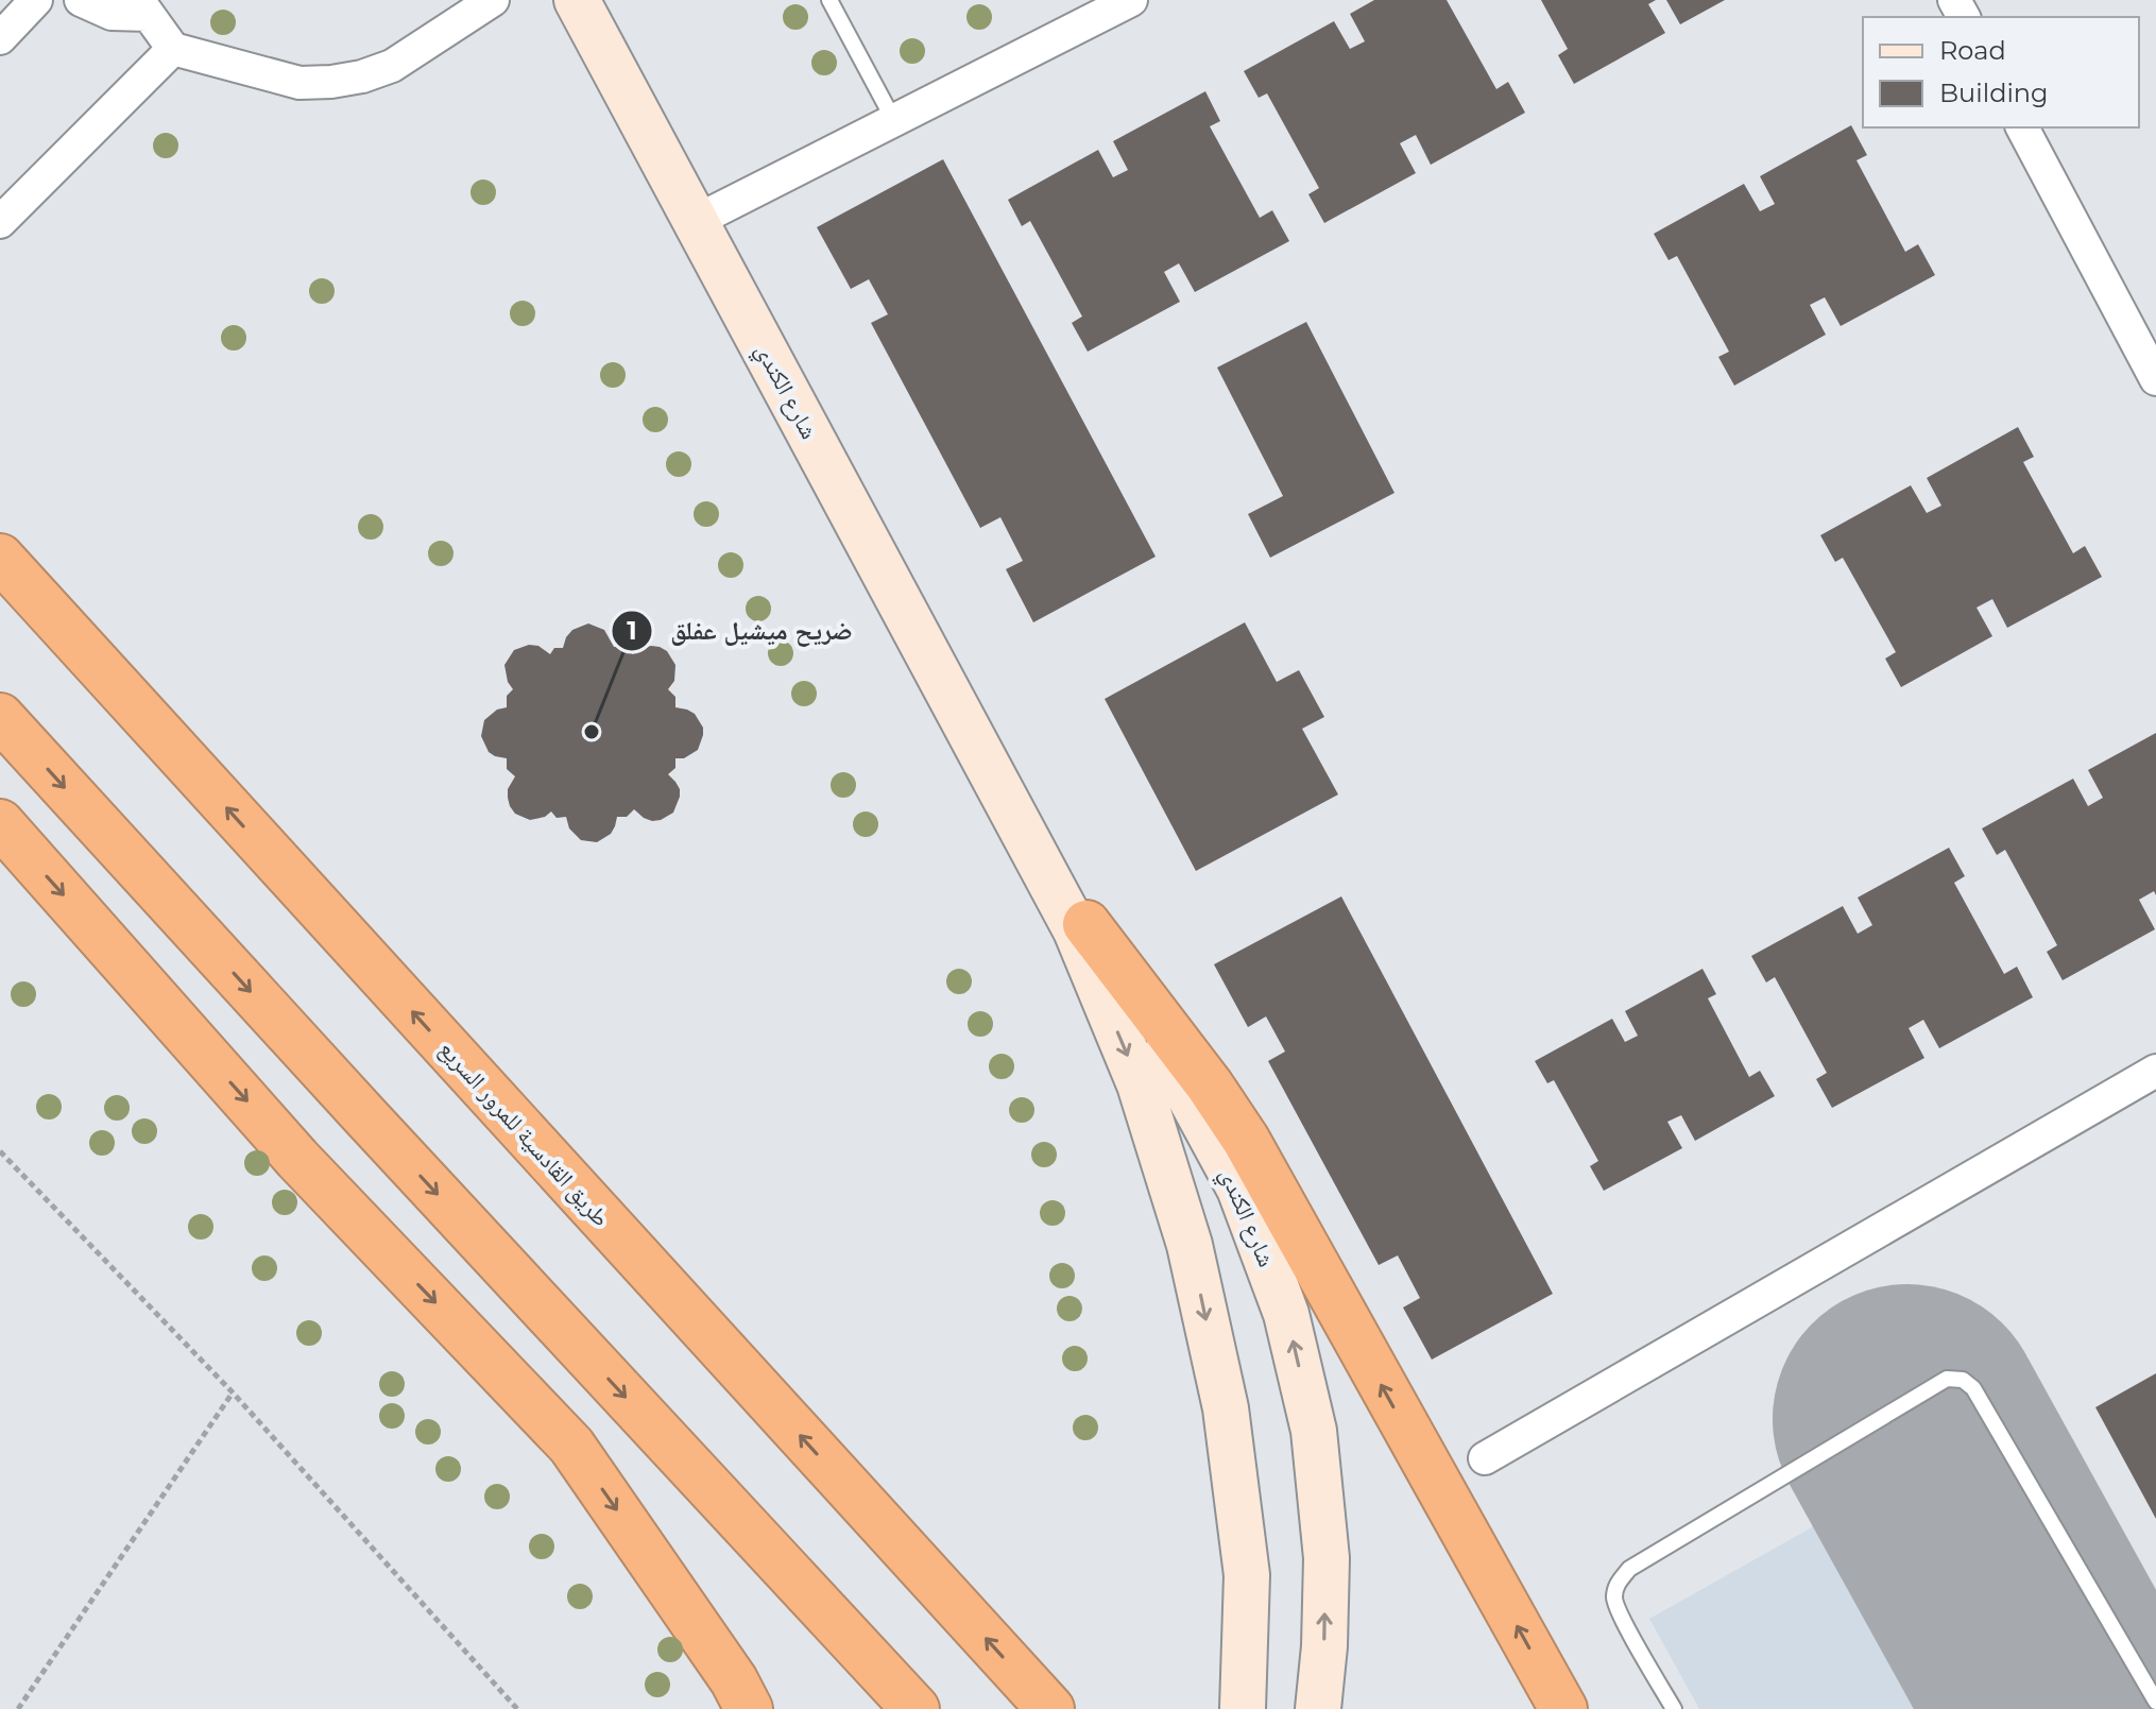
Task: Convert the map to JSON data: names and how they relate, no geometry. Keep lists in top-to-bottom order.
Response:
{
  "streets": {
    "highway": ["طريق القادسية للمرور السريع"],
    "street": ["شارع الكندي"]
  },
  "places": ["ضريح ميشيل عفلق"],
  "legend": ["Road", "Building"]
}
